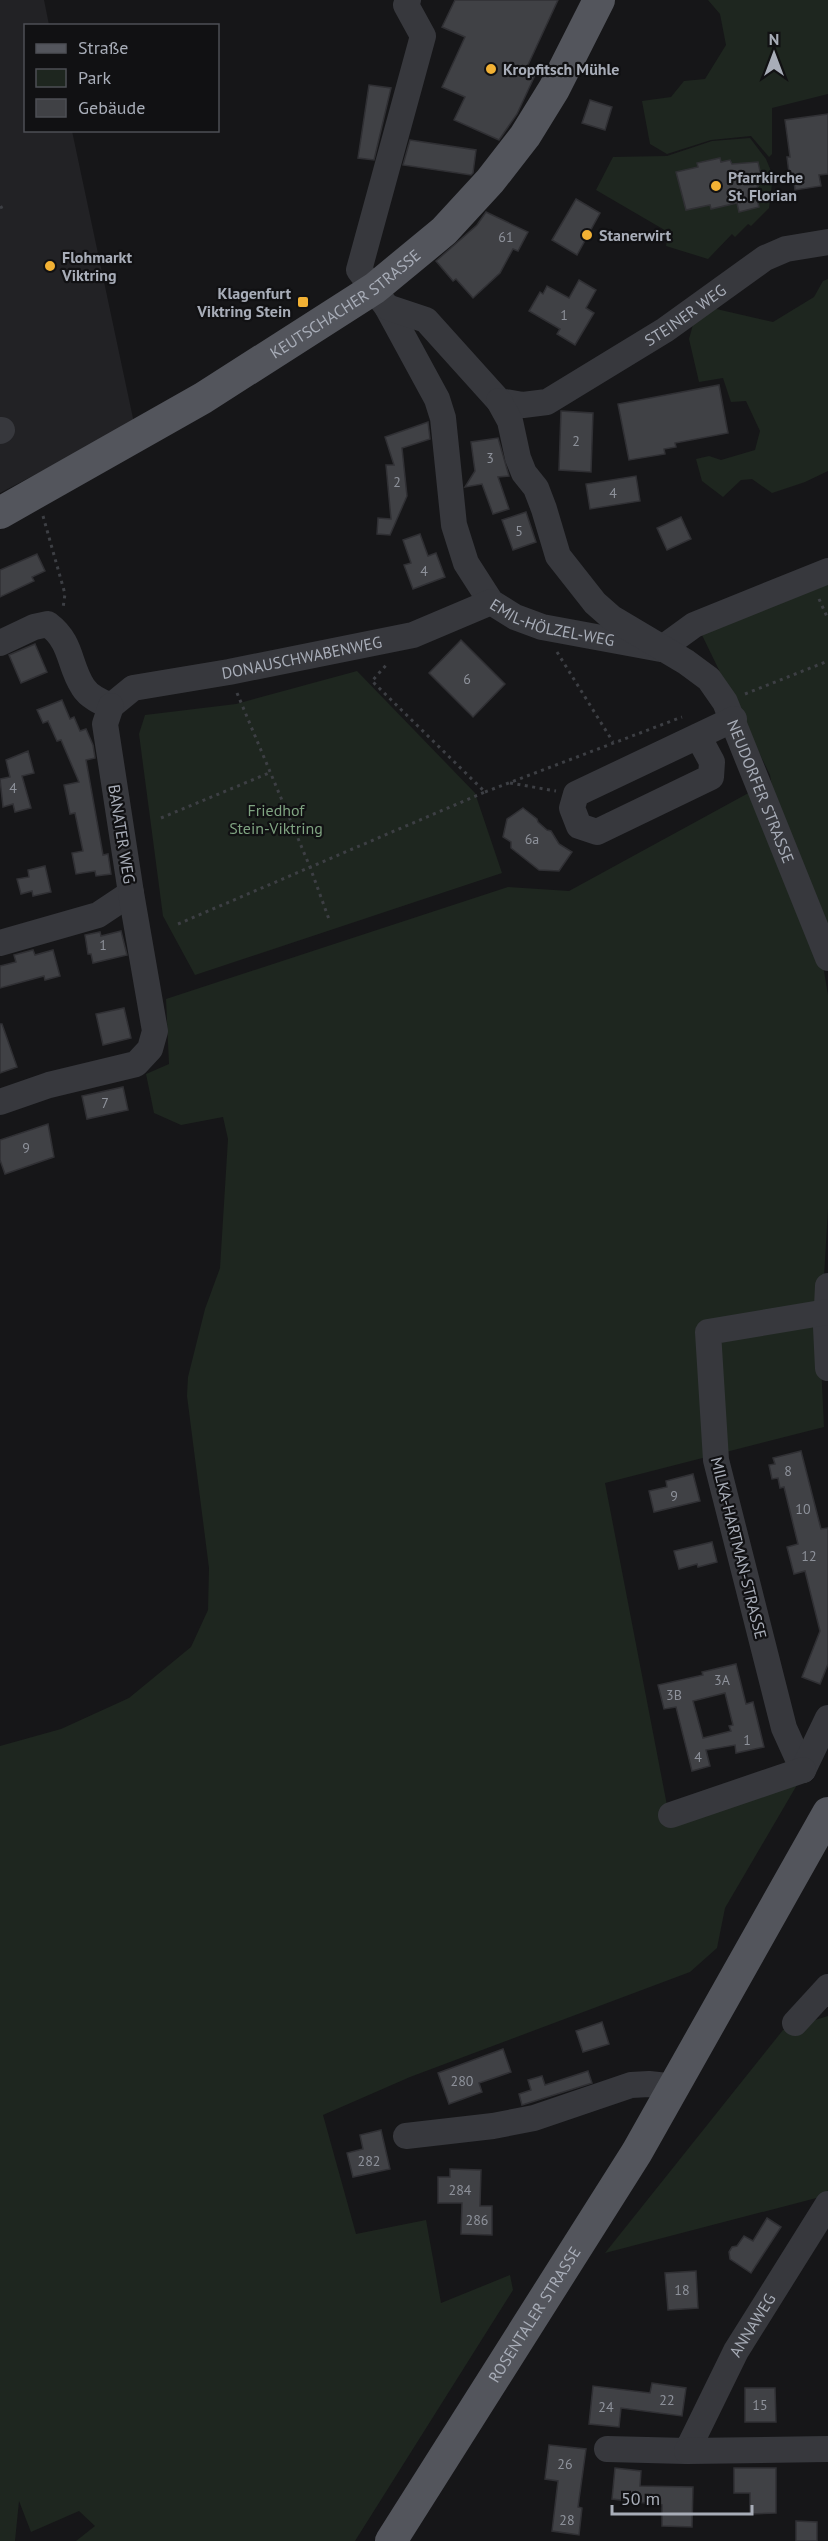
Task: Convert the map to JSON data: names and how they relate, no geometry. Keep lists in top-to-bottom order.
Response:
{
  "streets": {
    "main road": ["KEUTSCHACHER STRASSE", "ROSENTALER STRASSE"],
    "street": [
      "STEINER WEG",
      "EMIL-HÖLZEL-WEG",
      "DONAUSCHWABENWEG",
      "NEUDORFER STRASSE",
      "BANATER WEG",
      "MILKA-HARTMAN-STRASSE",
      "ANNAWEG"
    ]
  },
  "crossings": [
    ["KEUTSCHACHER STRASSE", "EMIL-HÖLZEL-WEG"],
    ["EMIL-HÖLZEL-WEG", "DONAUSCHWABENWEG"],
    ["EMIL-HÖLZEL-WEG", "NEUDORFER STRASSE"],
    ["DONAUSCHWABENWEG", "BANATER WEG"]
  ],
  "parks": ["Friedhof Stein-Viktring"],
  "places": {
    "other": [
      "Kropfitsch Mühle",
      "Pfarrkirche St. Florian",
      "Stanerwirt",
      "Flohmarkt Viktring"
    ],
    "transit": ["Klagenfurt Viktring Stein"]
  },
  "house_numbers": [
    "61",
    "1",
    "2",
    "3",
    "2",
    "4",
    "5",
    "4",
    "6",
    "4",
    "6a",
    "1",
    "7",
    "9",
    "8",
    "9",
    "10",
    "12",
    "3A",
    "3B",
    "1",
    "4",
    "280",
    "282",
    "284",
    "286",
    "18",
    "22",
    "15",
    "24",
    "26",
    "28"
  ],
  "legend": ["Straße", "Park", "Gebäude"],
  "scale_bar": "50 m",
  "north": "top"
}
